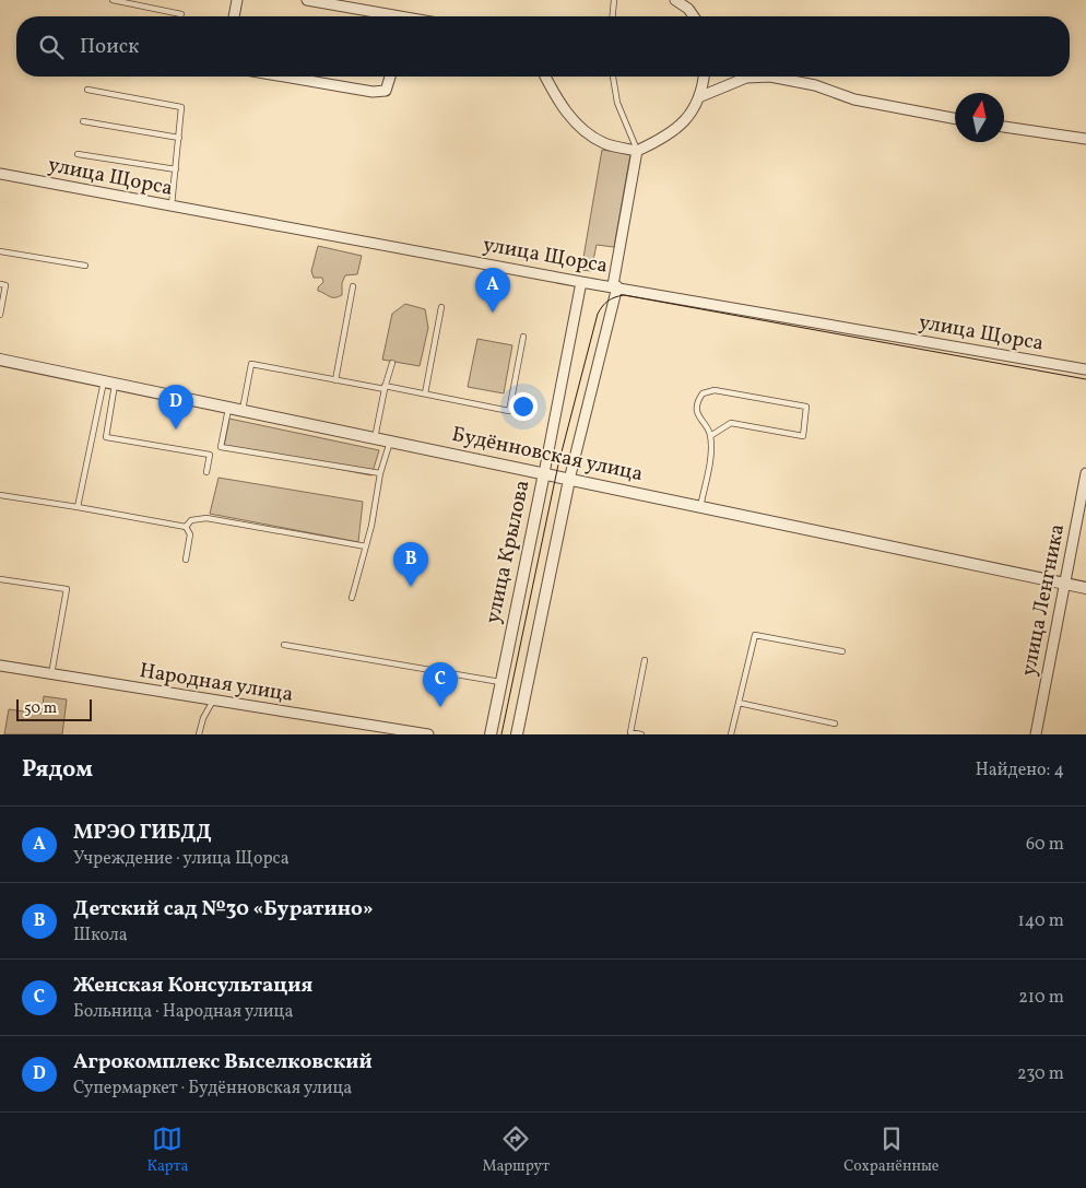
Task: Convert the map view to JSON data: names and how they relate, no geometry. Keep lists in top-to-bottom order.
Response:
{
  "streets": {
    "street": [
      "улица Щорса",
      "Будённовская улица",
      "улица Крылова",
      "улица Ленгника",
      "Народная улица"
    ]
  },
  "crossings": [
    ["улица Щорса", "улица Крылова"],
    ["Будённовская улица", "улица Крылова"],
    ["Будённовская улица", "улица Ленгника"]
  ],
  "scale_bar": "50 m",
  "north": "top",
  "page": {
    "search": "Поиск",
    "pins": [
      "A",
      "D",
      "B",
      "C"
    ],
    "scale": "50 m",
    "heading": ["Рядом", "Найдено: 4"],
    "list": [
      {
        "mark": "A",
        "name": "МРЭО ГИБДД",
        "note": "Учреждение · улица Щорса",
        "value": "60 m"
      },
      {
        "mark": "B",
        "name": "Детский сад №30 «Буратино»",
        "note": "Школа",
        "value": "140 m"
      },
      {
        "mark": "C",
        "name": "Женская Консультация",
        "note": "Больница · Народная улица",
        "value": "210 m"
      },
      {
        "mark": "D",
        "name": "Агрокомплекс Выселковский",
        "note": "Супермаркет · Будённовская улица",
        "value": "230 m"
      }
    ],
    "nav": ["Карта", "Маршрут", "Сохранённые"]
  }
}
